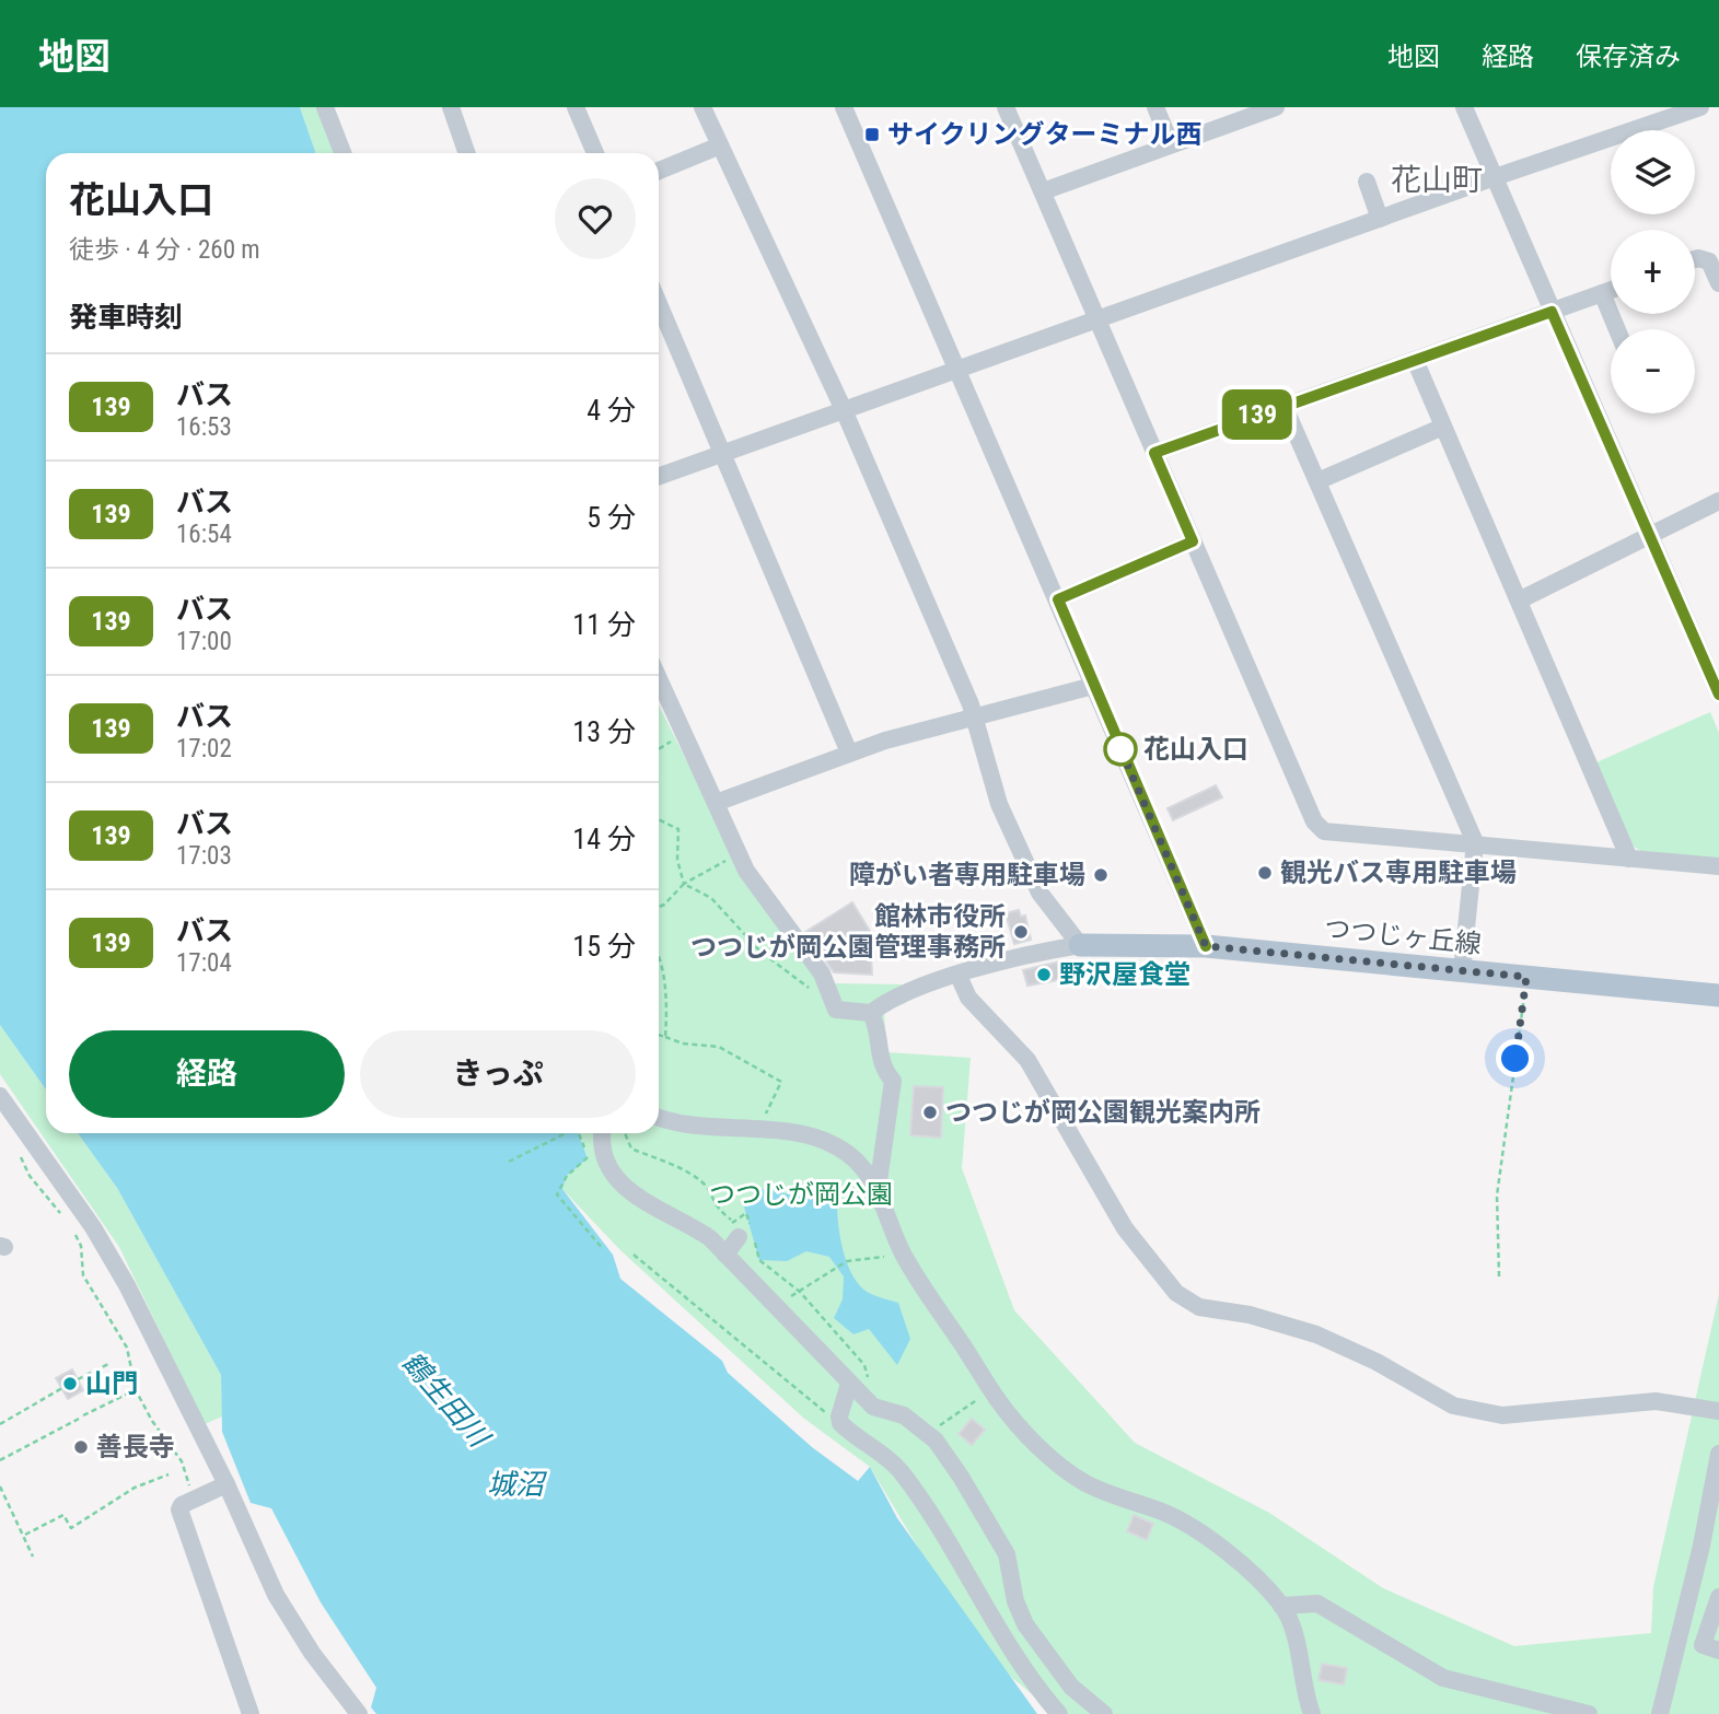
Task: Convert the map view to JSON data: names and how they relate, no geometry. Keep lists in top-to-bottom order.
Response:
{
  "streets": {
    "main road": ["つつじヶ丘線"]
  },
  "districts": ["花山町"],
  "water": ["鶴生田川", "城沼"],
  "parks": ["つつじが岡公園"],
  "places": {
    "transit": ["サイクリングターミナル西"],
    "other": [
      "花山入口",
      "観光バス専用駐車場",
      "障がい者専用駐車場",
      "館林市役所 つつじが岡公園管理事務所",
      "野沢屋食堂",
      "つつじが岡公園観光案内所",
      "山門",
      "善長寺"
    ]
  },
  "lines": ["bus line 139"],
  "page": {
    "header": "地図",
    "nav": ["地図", "経路", "保存済み"],
    "on_map": "139",
    "map_buttons": ["+", "−"],
    "heading": [
      ["花山入口", "徒歩 · 4 分 · 260 m"],
      "発車時刻"
    ],
    "list": [
      {
        "mark": "139",
        "name": "バス",
        "note": "16:53",
        "value": "4 分"
      },
      {
        "mark": "139",
        "name": "バス",
        "note": "16:54",
        "value": "5 分"
      },
      {
        "mark": "139",
        "name": "バス",
        "note": "17:00",
        "value": "11 分"
      },
      {
        "mark": "139",
        "name": "バス",
        "note": "17:02",
        "value": "13 分"
      },
      {
        "mark": "139",
        "name": "バス",
        "note": "17:03",
        "value": "14 分"
      },
      {
        "mark": "139",
        "name": "バス",
        "note": "17:04",
        "value": "15 分"
      }
    ],
    "buttons": ["経路", "きっぷ"]
  }
}
